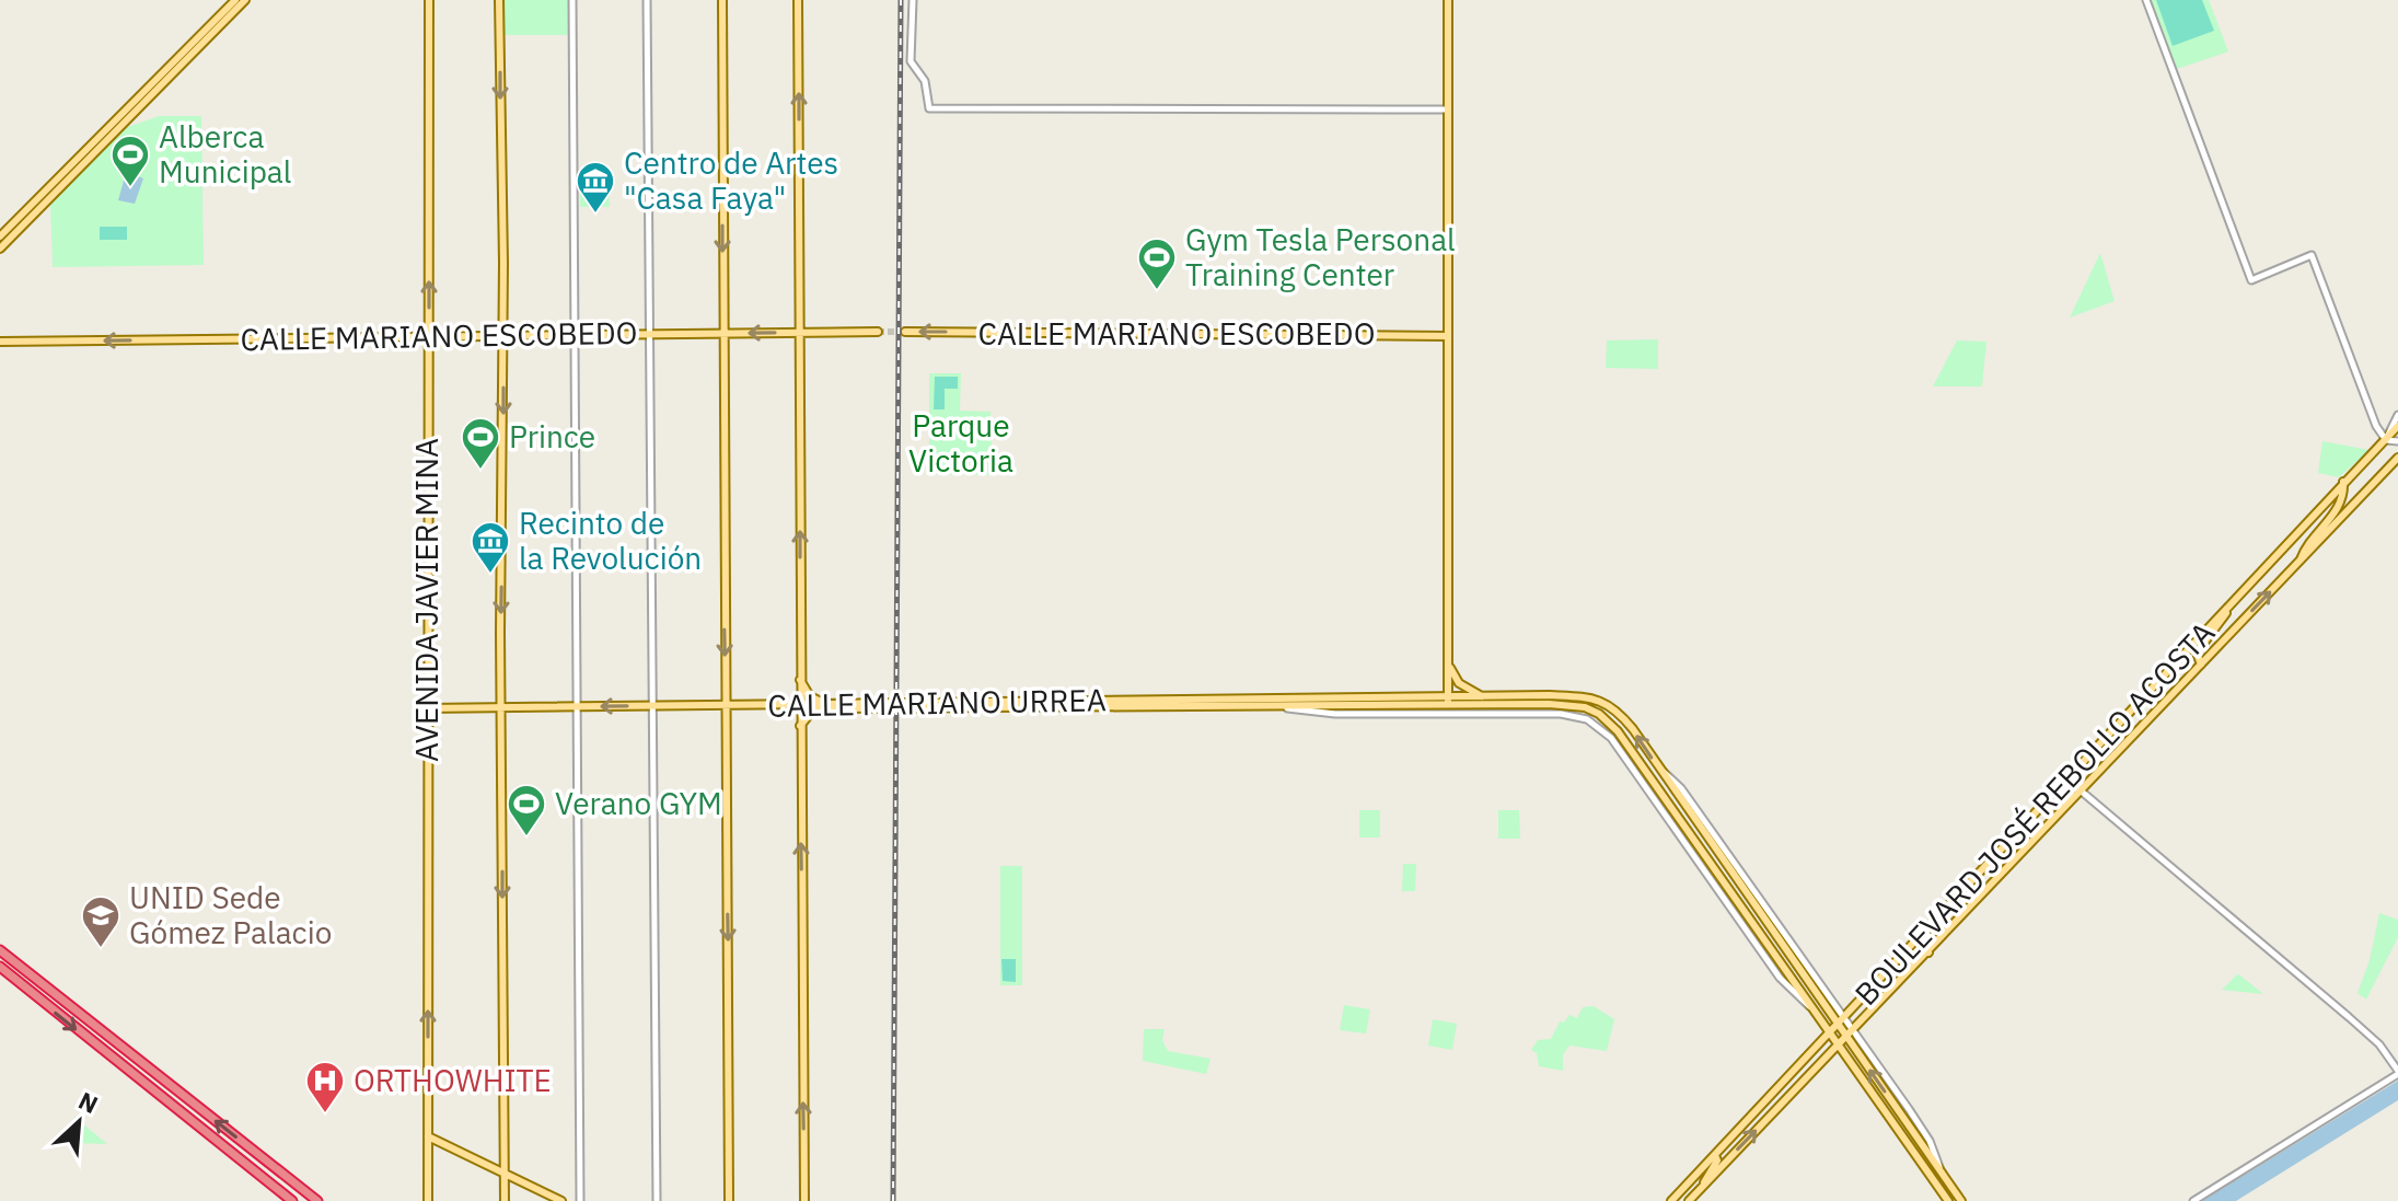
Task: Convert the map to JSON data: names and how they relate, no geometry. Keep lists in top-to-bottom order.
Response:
{
  "streets": {
    "main road": [
      "CALLE MARIANO ESCOBEDO",
      "AVENIDA JAVIER MINA",
      "CALLE MARIANO URREA",
      "BOULEVARD JOSÉ REBOLLO ACOSTA"
    ]
  },
  "crossings": [
    ["CALLE MARIANO ESCOBEDO", "AVENIDA JAVIER MINA"],
    ["AVENIDA JAVIER MINA", "CALLE MARIANO URREA"]
  ],
  "one_way": ["CALLE MARIANO ESCOBEDO", "AVENIDA JAVIER MINA"],
  "parks": ["Parque Victoria"],
  "places": {
    "sports": [
      "Alberca Municipal",
      "Gym Tesla Personal Training Center",
      "Prince",
      "Verano GYM"
    ],
    "museum": ["Centro de Artes \"Casa Faya\"", "Recinto de la Revolución"],
    "school or university": ["UNID Sede Gómez Palacio"],
    "hospital": ["ORTHOWHITE"]
  },
  "north": "top right"
}
